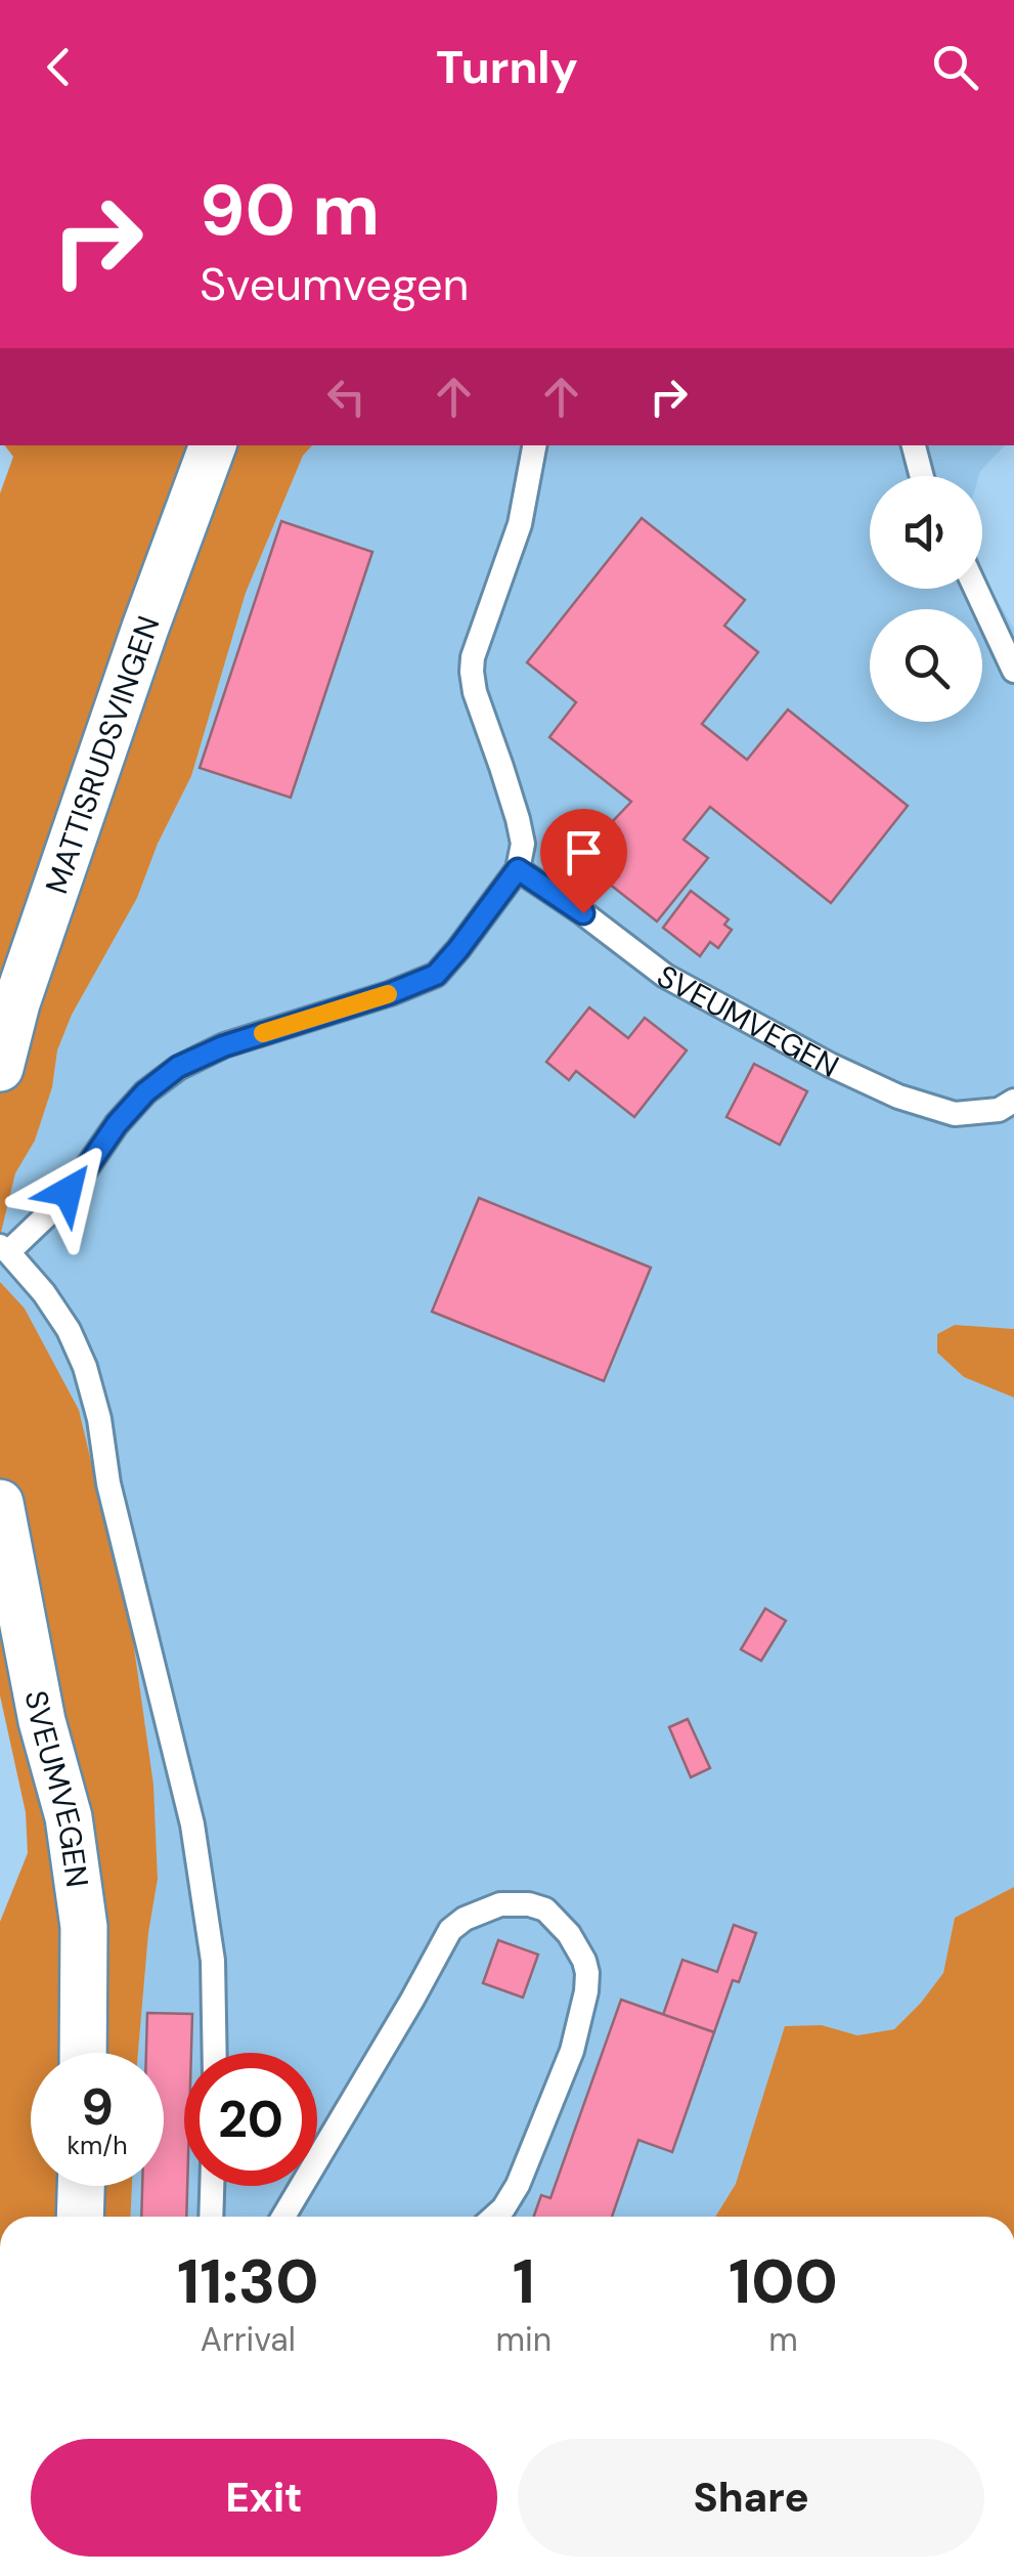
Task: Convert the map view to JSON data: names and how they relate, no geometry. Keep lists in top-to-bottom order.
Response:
{
  "streets": {
    "street": ["MATTISRUDSVINGEN", "SVEUMVEGEN"]
  },
  "page": {
    "header": "Turnly",
    "turn": ["90 m", "Sveumvegen"],
    "speed": "9 km/h",
    "limit": "20",
    "eta": [
      "11:30",
      "Arrival",
      "1",
      "min",
      "100",
      "m"
    ],
    "buttons": ["Exit", "Share"]
  }
}
